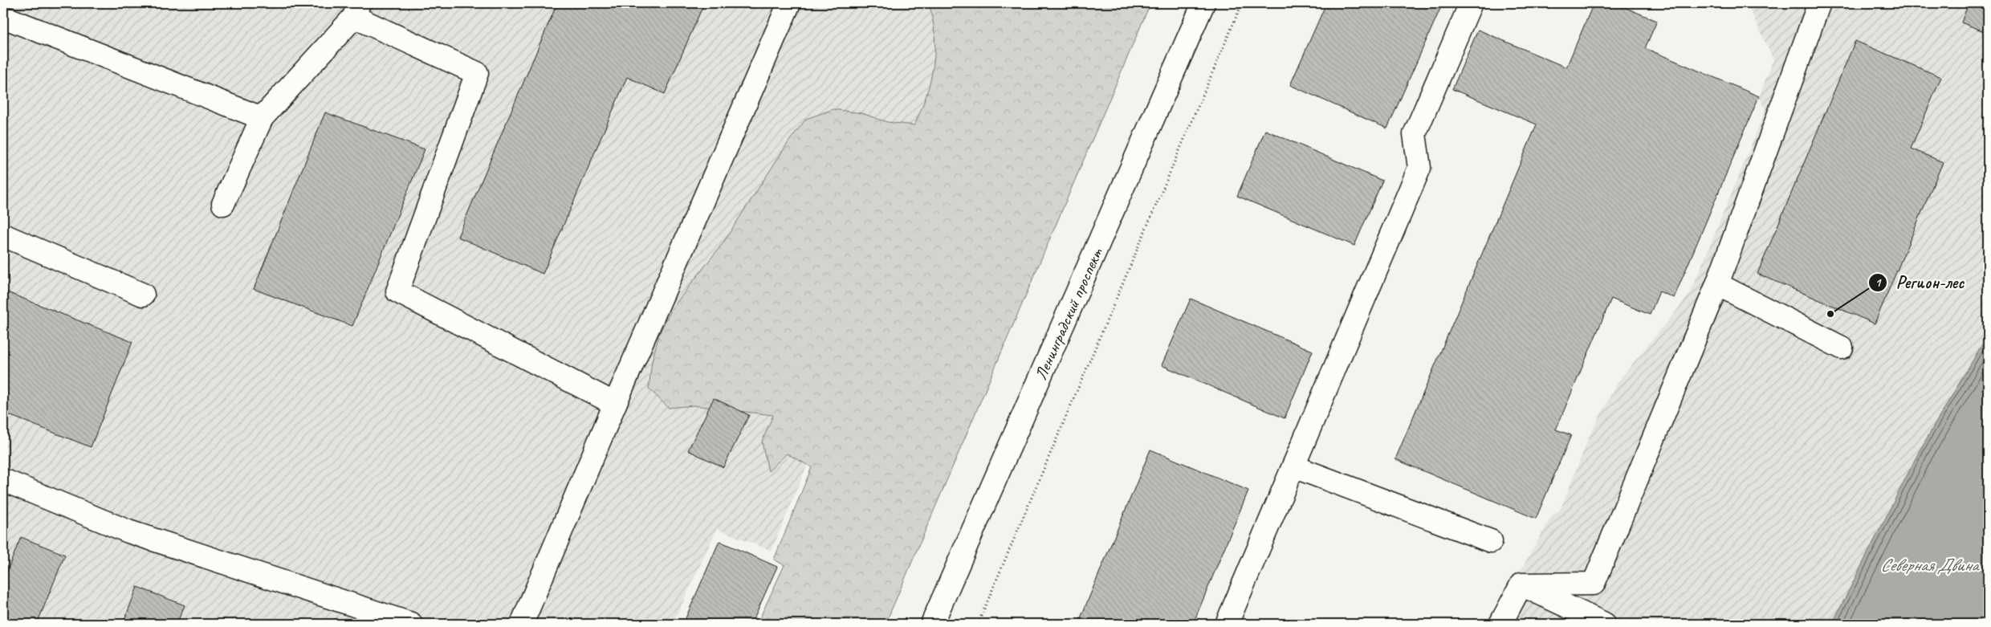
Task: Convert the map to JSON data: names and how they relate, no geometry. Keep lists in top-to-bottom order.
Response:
{
  "streets": {
    "main road": ["Ленинградский проспект"]
  },
  "water": ["Северная Двина"],
  "places": ["Регион-лес"]
}
